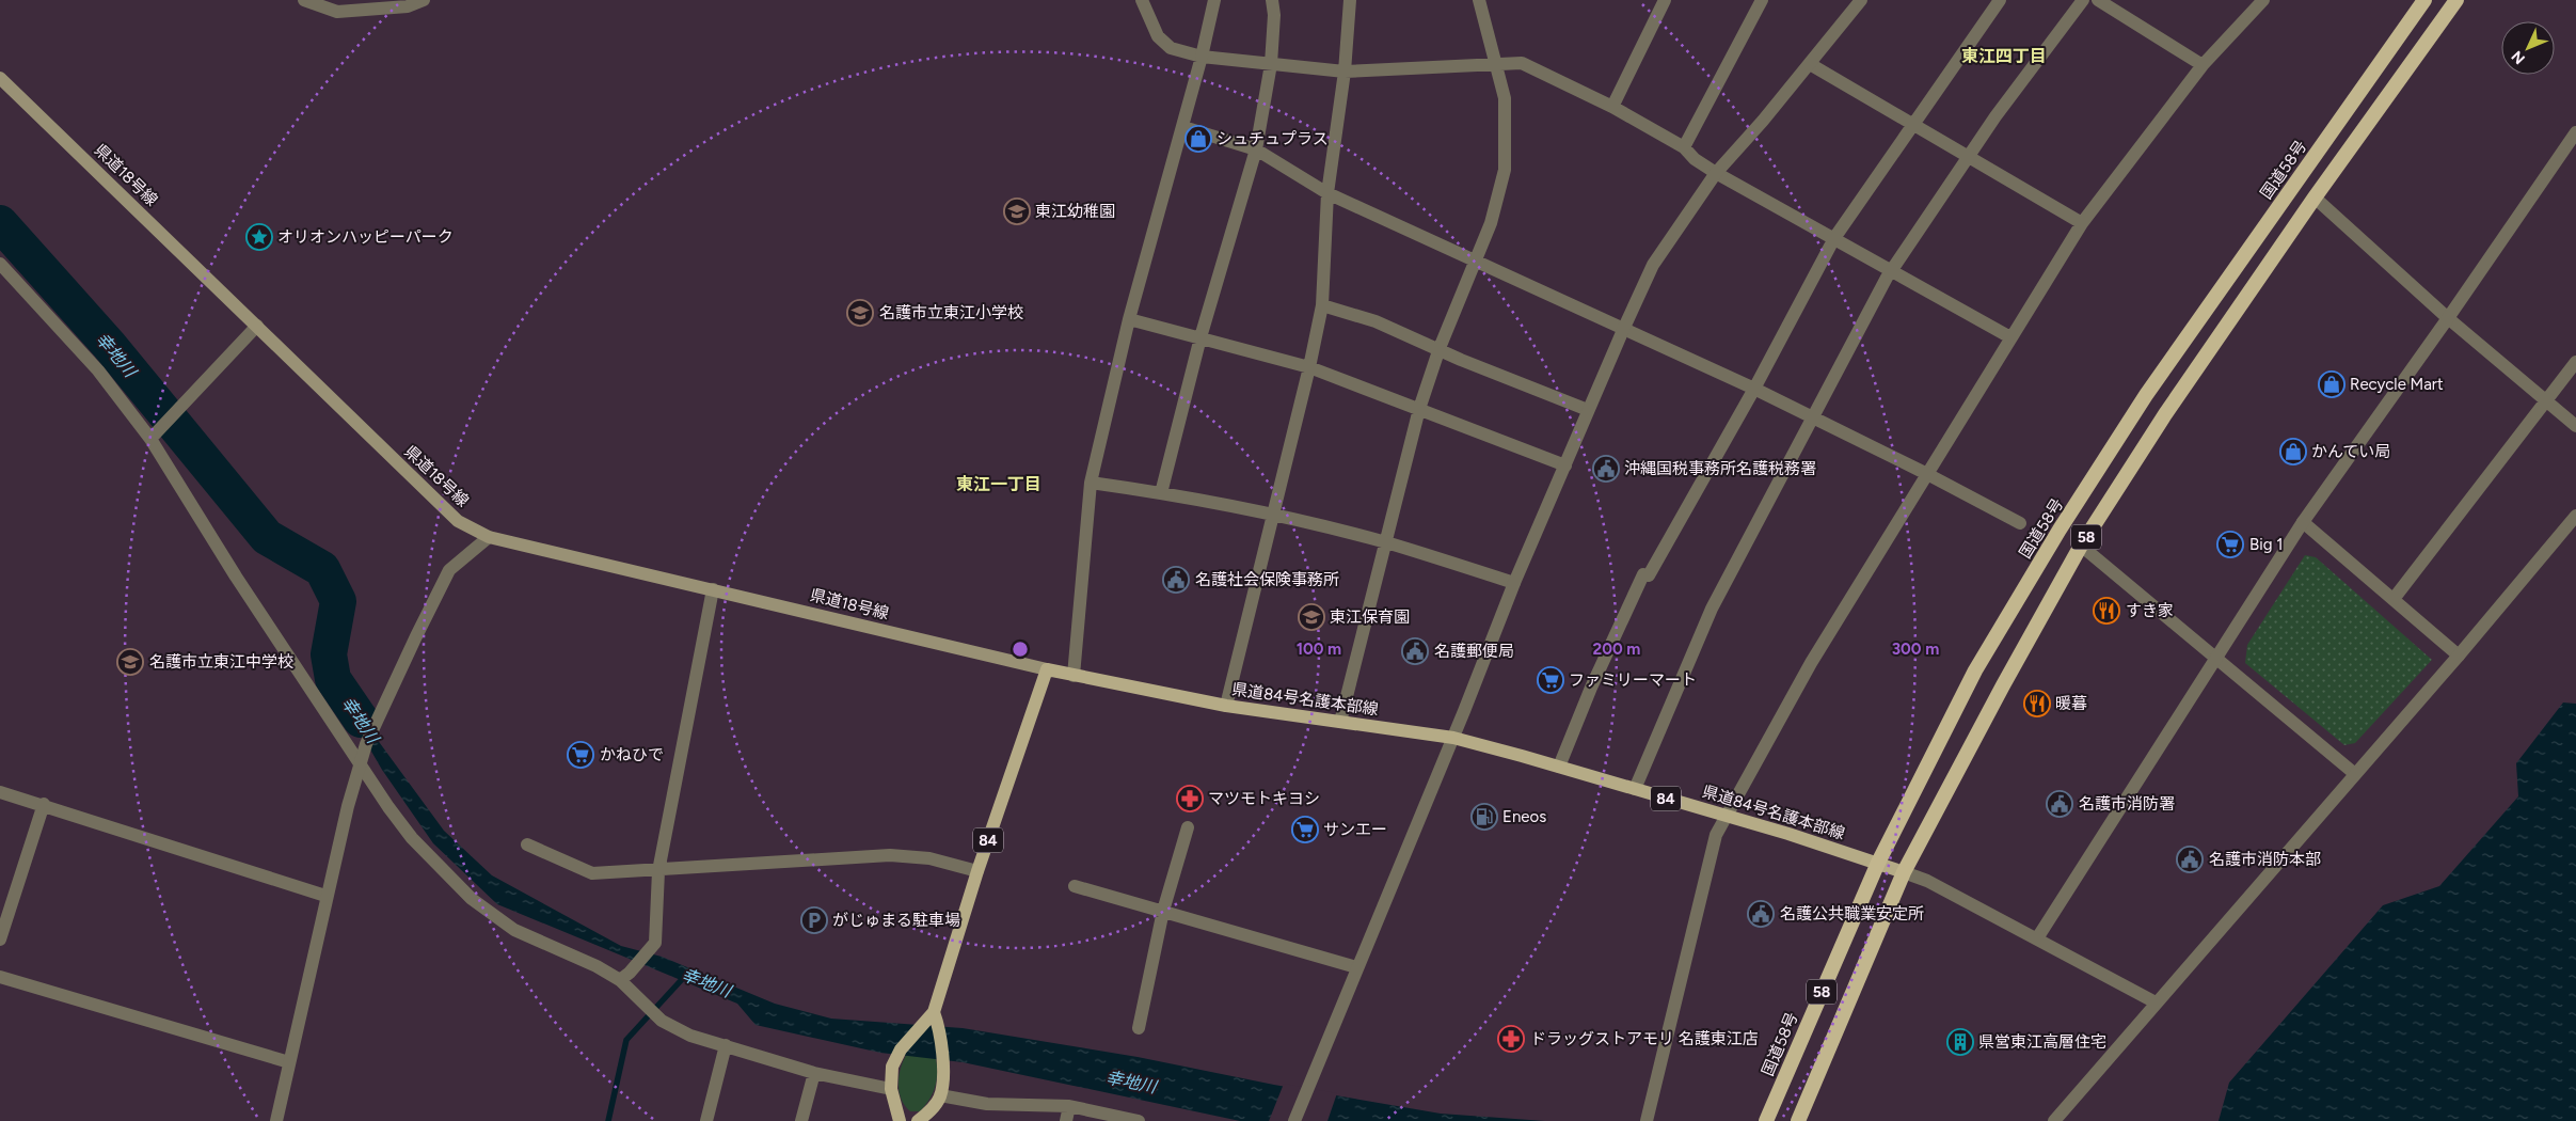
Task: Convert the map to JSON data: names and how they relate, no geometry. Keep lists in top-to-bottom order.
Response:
{
  "streets": {
    "highway": ["国道58号", "58"],
    "main road": ["県道18号線", "県道84号名護本部線", "84"]
  },
  "crossings": [
    ["国道58号", "県道84号名護本部線"],
    ["県道18号線", "県道84号名護本部線"],
    ["県道18号線", "84"],
    ["58", "県道84号名護本部線"],
    ["県道84号名護本部線", "84"]
  ],
  "districts": ["東江四丁目", "東江一丁目"],
  "water": ["幸地川"],
  "places": {
    "shop": ["シュチュプラス", "Recycle Mart", "かんてい局"],
    "school or university": [
      "東江幼稚園",
      "名護市立東江小学校",
      "東江保育園",
      "名護市立東江中学校"
    ],
    "place": ["オリオンハッピーパーク"],
    "public building": [
      "沖縄国税事務所名護税務署",
      "名護社会保険事務所",
      "名護郵便局",
      "名護市消防署",
      "名護市消防本部",
      "名護公共職業安定所"
    ],
    "supermarket": [
      "Big 1",
      "ファミリーマート",
      "かねひで",
      "サンエー"
    ],
    "restaurant": ["すき家", "暖暮"],
    "pharmacy": ["マツモトキヨシ", "ドラッグストアモリ 名護東江店"],
    "fuel station": ["Eneos"],
    "parking": ["がじゅまる駐車場"],
    "building": ["県営東江高層住宅"]
  },
  "north": "bottom left",
  "rings": ["100 m", "200 m", "300 m"]
}
